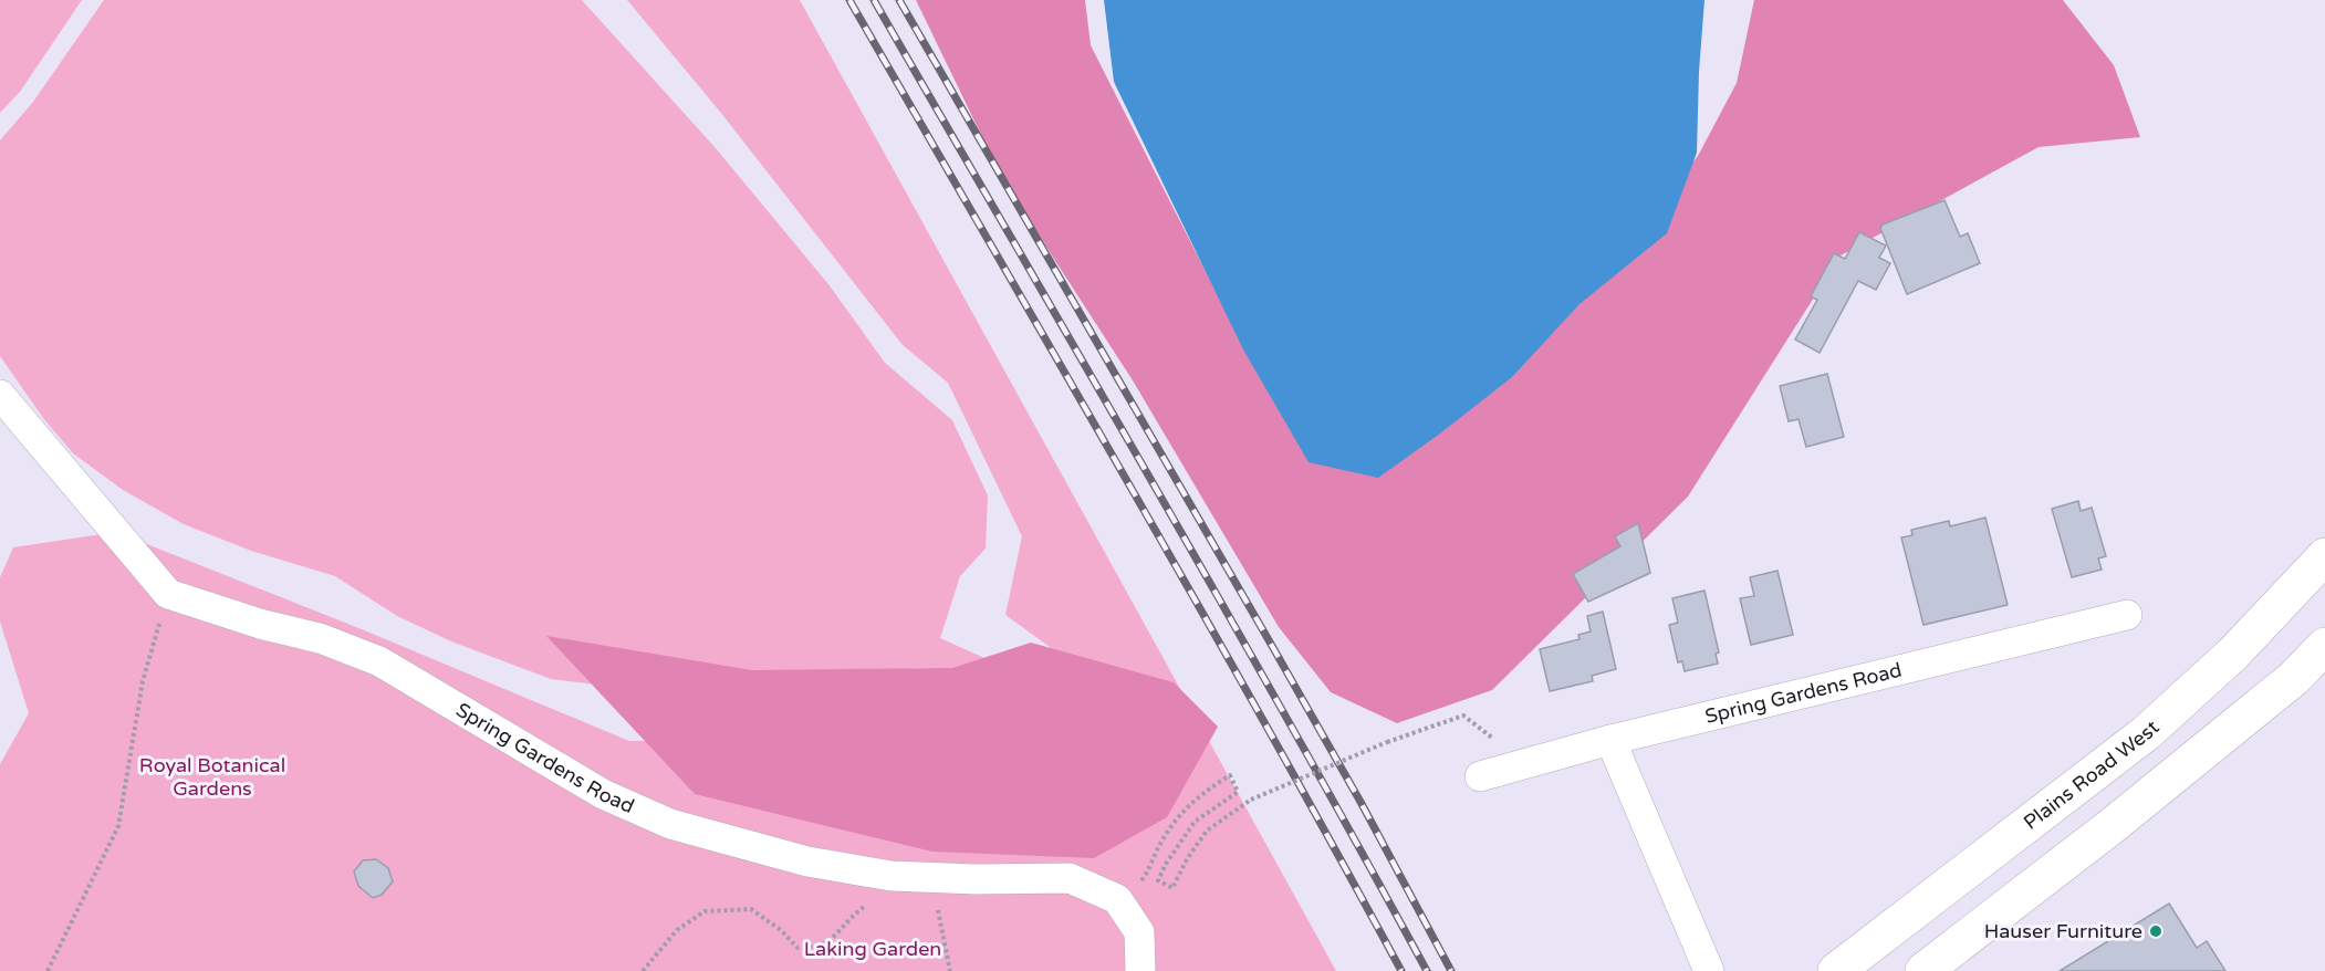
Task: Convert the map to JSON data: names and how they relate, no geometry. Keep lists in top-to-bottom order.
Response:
{
  "streets": {
    "main road": ["Plains Road West"],
    "street": ["Spring Gardens Road"]
  },
  "parks": ["Royal Botanical Gardens", "Laking Garden"],
  "places": ["Hauser Furniture"]
}
